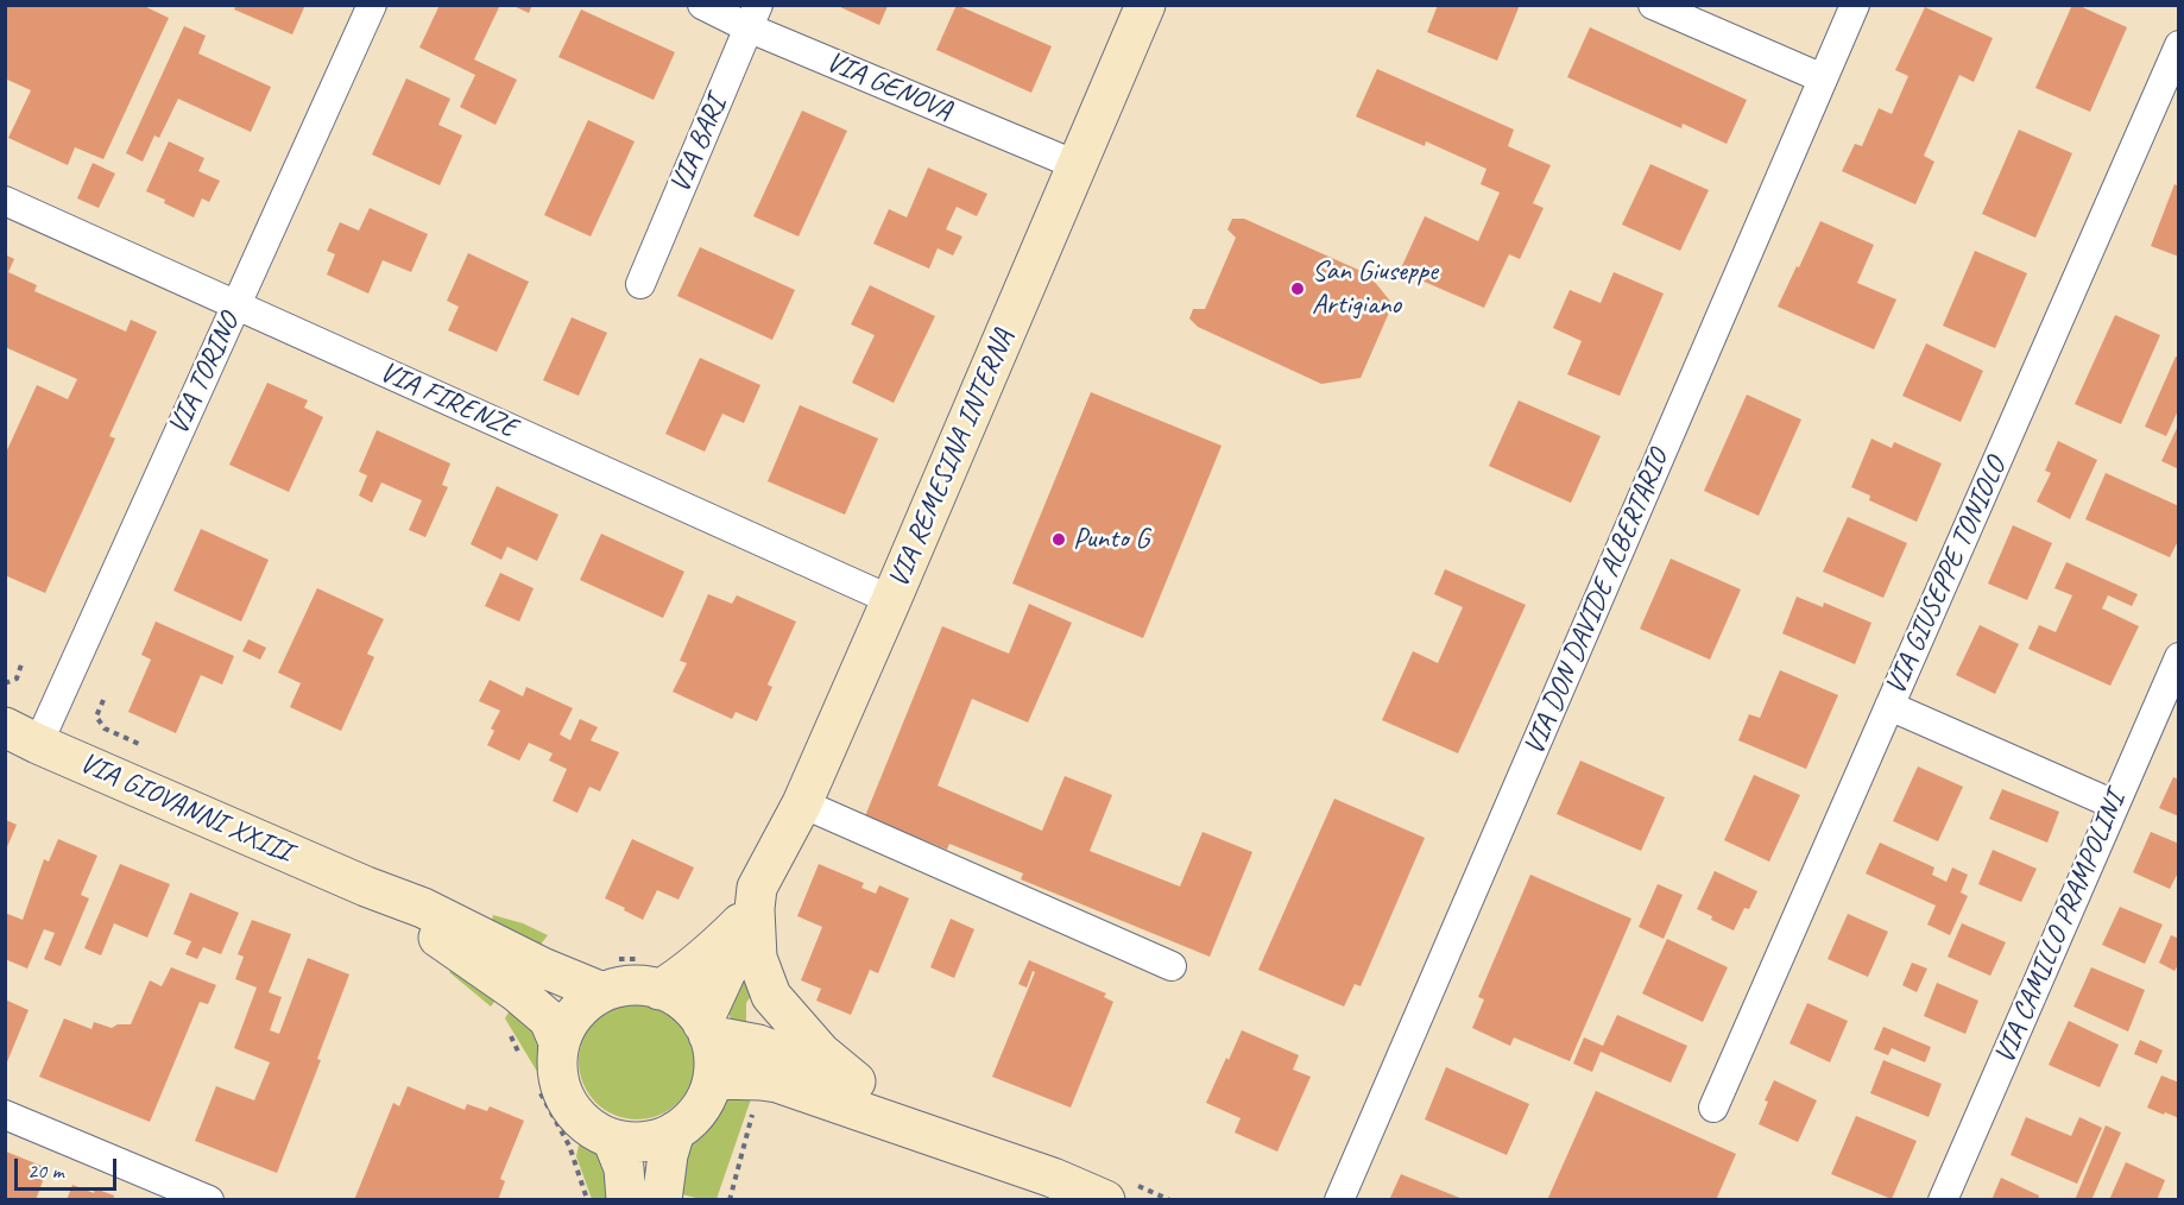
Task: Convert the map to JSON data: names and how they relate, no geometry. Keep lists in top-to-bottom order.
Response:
{
  "streets": {
    "street": [
      "VIA GENOVA",
      "VIA BARI",
      "VIA TORINO",
      "VIA FIRENZE",
      "VIA REMESINA INTERNA",
      "VIA GIUSEPPE TONIOLO",
      "VIA DON DAVIDE ALBERTARIO",
      "VIA GIOVANNI XXIII",
      "VIA CAMILLO PRAMPOLINI"
    ]
  },
  "crossings": [
    ["VIA GENOVA", "VIA BARI"],
    ["VIA GENOVA", "VIA REMESINA INTERNA"],
    ["VIA TORINO", "VIA FIRENZE"],
    ["VIA TORINO", "VIA GIOVANNI XXIII"],
    ["VIA FIRENZE", "VIA REMESINA INTERNA"],
    ["VIA REMESINA INTERNA", "VIA GIOVANNI XXIII"]
  ],
  "places": ["San Giuseppe Artigiano", "Punto G"],
  "scale_bar": "20 m"
}
